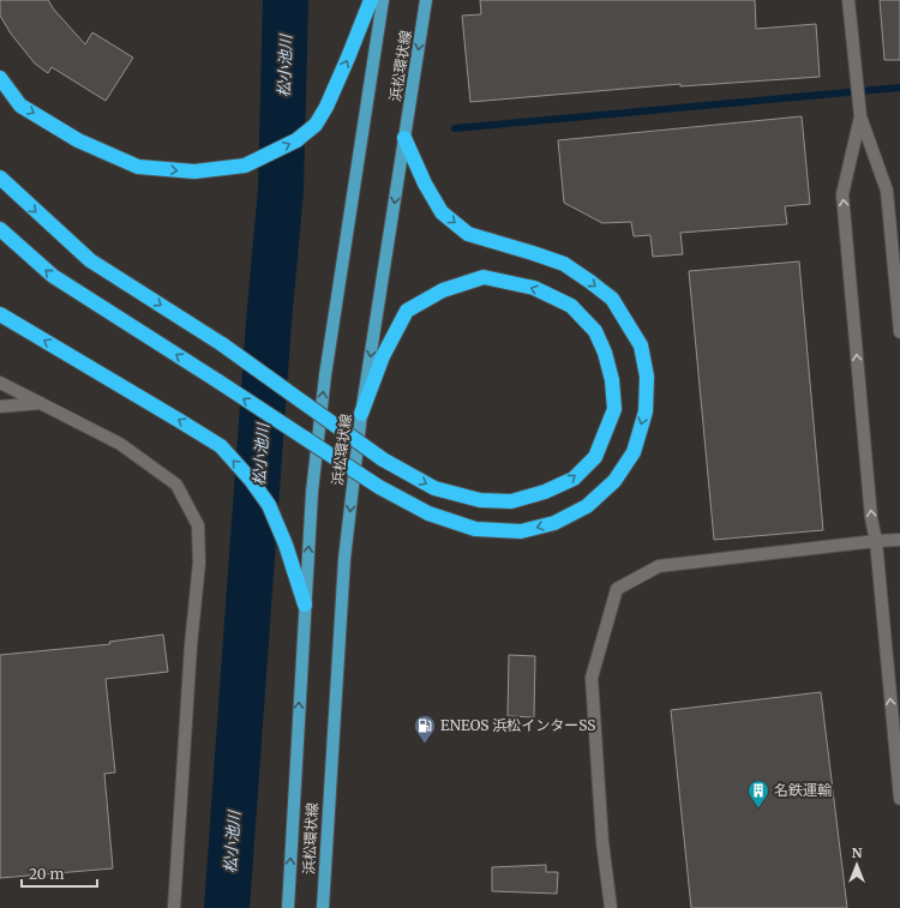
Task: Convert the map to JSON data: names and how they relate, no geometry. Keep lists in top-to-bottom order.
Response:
{
  "streets": {
    "main road": ["浜松環状線"]
  },
  "water": ["松小池川"],
  "places": {
    "fuel station": ["ENEOS 浜松インターSS"],
    "building": ["名鉄運輸"]
  },
  "scale_bar": "20 m",
  "north": "top"
}
